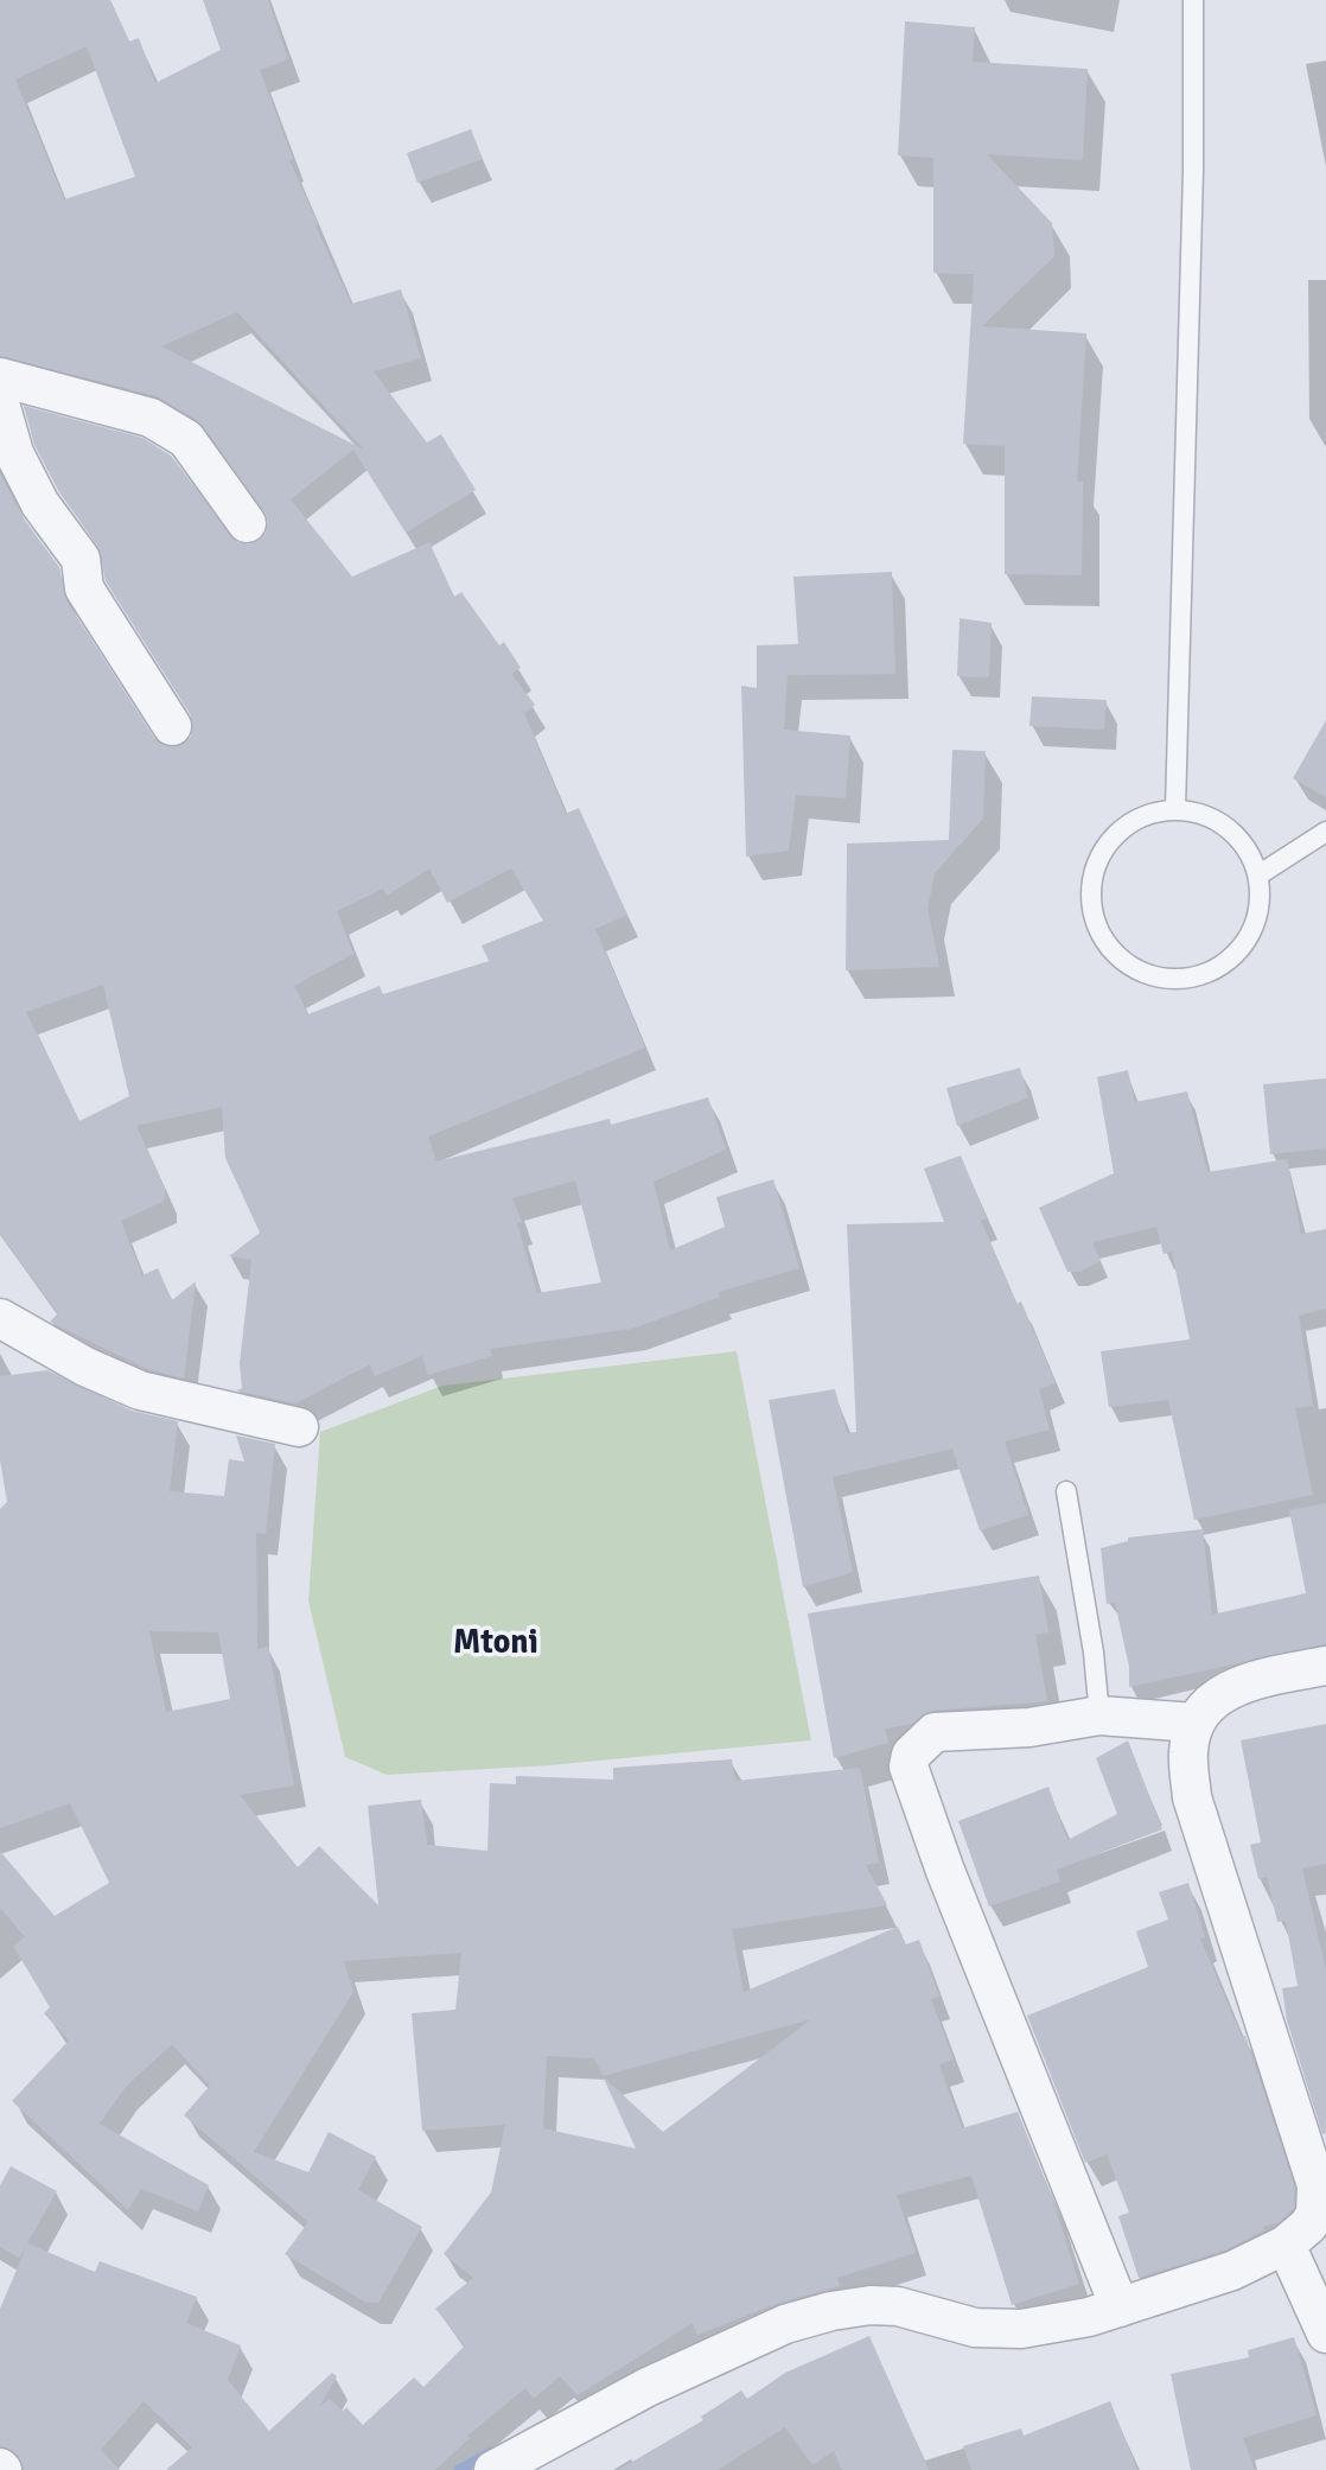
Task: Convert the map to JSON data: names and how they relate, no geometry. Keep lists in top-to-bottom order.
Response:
{
  "districts": ["Mtoni"]
}
